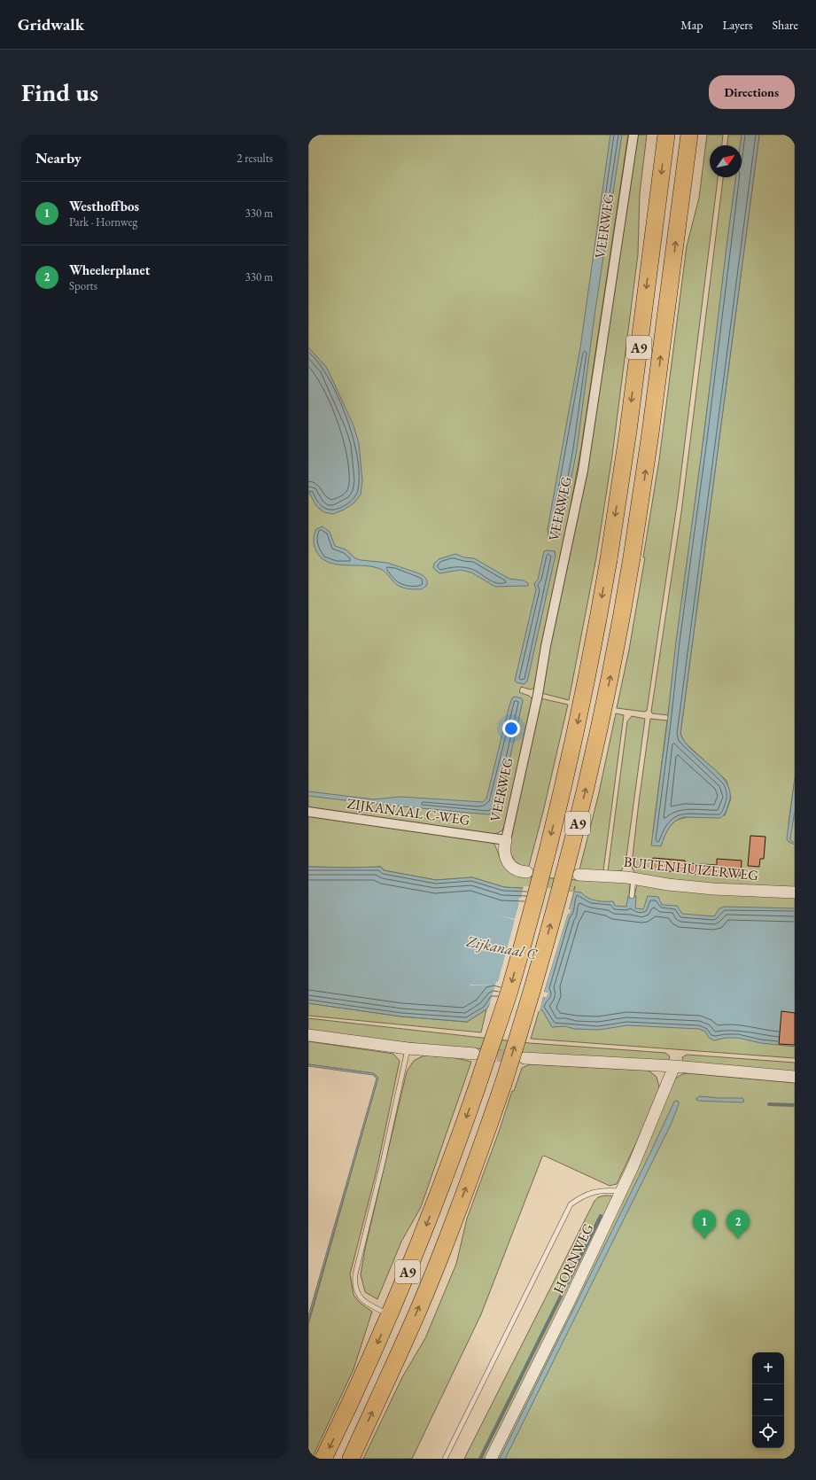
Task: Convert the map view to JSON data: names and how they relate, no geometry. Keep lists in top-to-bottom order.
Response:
{
  "streets": {
    "highway": ["A9"],
    "street": [
      "VEERWEG",
      "ZIJKANAAL C-WEG",
      "BUITENHUIZERWEG",
      "HORNWEG"
    ]
  },
  "crossings": [
    ["VEERWEG", "ZIJKANAAL C-WEG"]
  ],
  "water": ["Zijkanaal C"],
  "north": "top right",
  "page": {
    "header": "Gridwalk",
    "nav": ["Map", "Layers", "Share"],
    "buttons": "Directions",
    "title": "Find us",
    "heading": ["Nearby", "2 results"],
    "list": [
      {
        "mark": "1",
        "name": "Westhoffbos",
        "note": "Park · Hornweg",
        "value": "330 m"
      },
      {
        "mark": "2",
        "name": "Wheelerplanet",
        "note": "Sports",
        "value": "330 m"
      }
    ],
    "pins": ["1", "2"],
    "map_buttons": ["+", "−"]
  }
}
